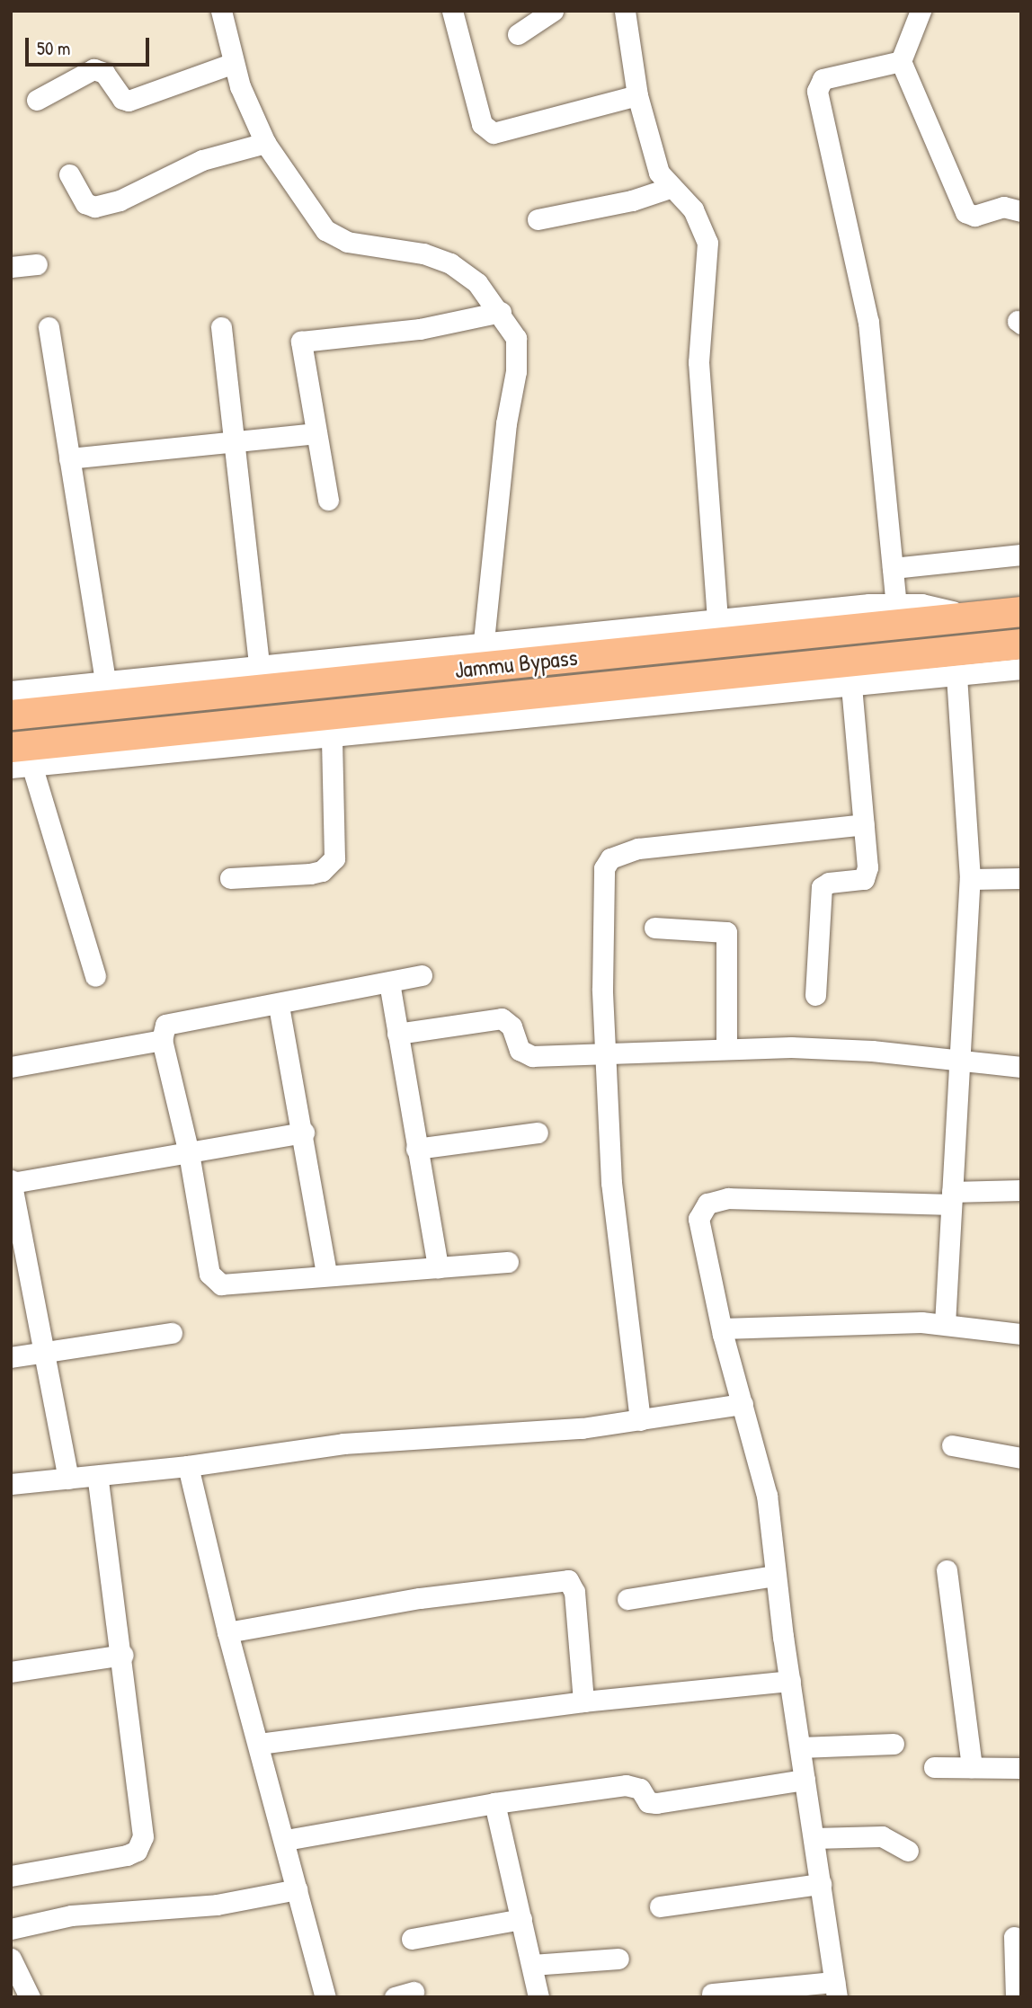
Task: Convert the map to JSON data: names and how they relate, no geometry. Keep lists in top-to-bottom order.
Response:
{
  "streets": {
    "highway": ["Jammu Bypass"]
  },
  "scale_bar": "50 m"
}
